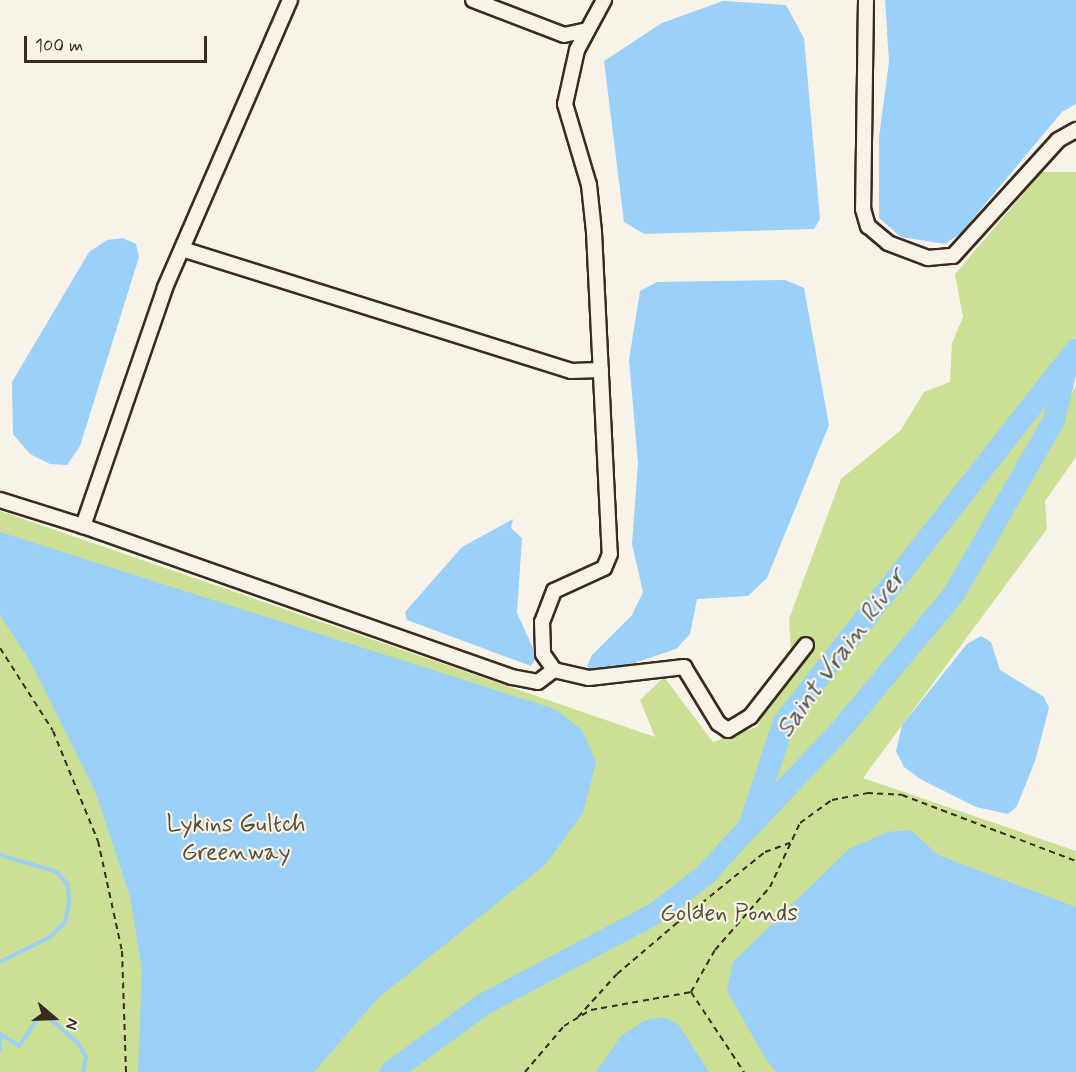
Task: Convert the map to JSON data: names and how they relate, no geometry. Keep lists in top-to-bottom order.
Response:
{
  "water": ["Saint Vrain River"],
  "parks": ["Lykins Gultch Greenway", "Golden Ponds"],
  "scale_bar": "100 m",
  "north": "right"
}
